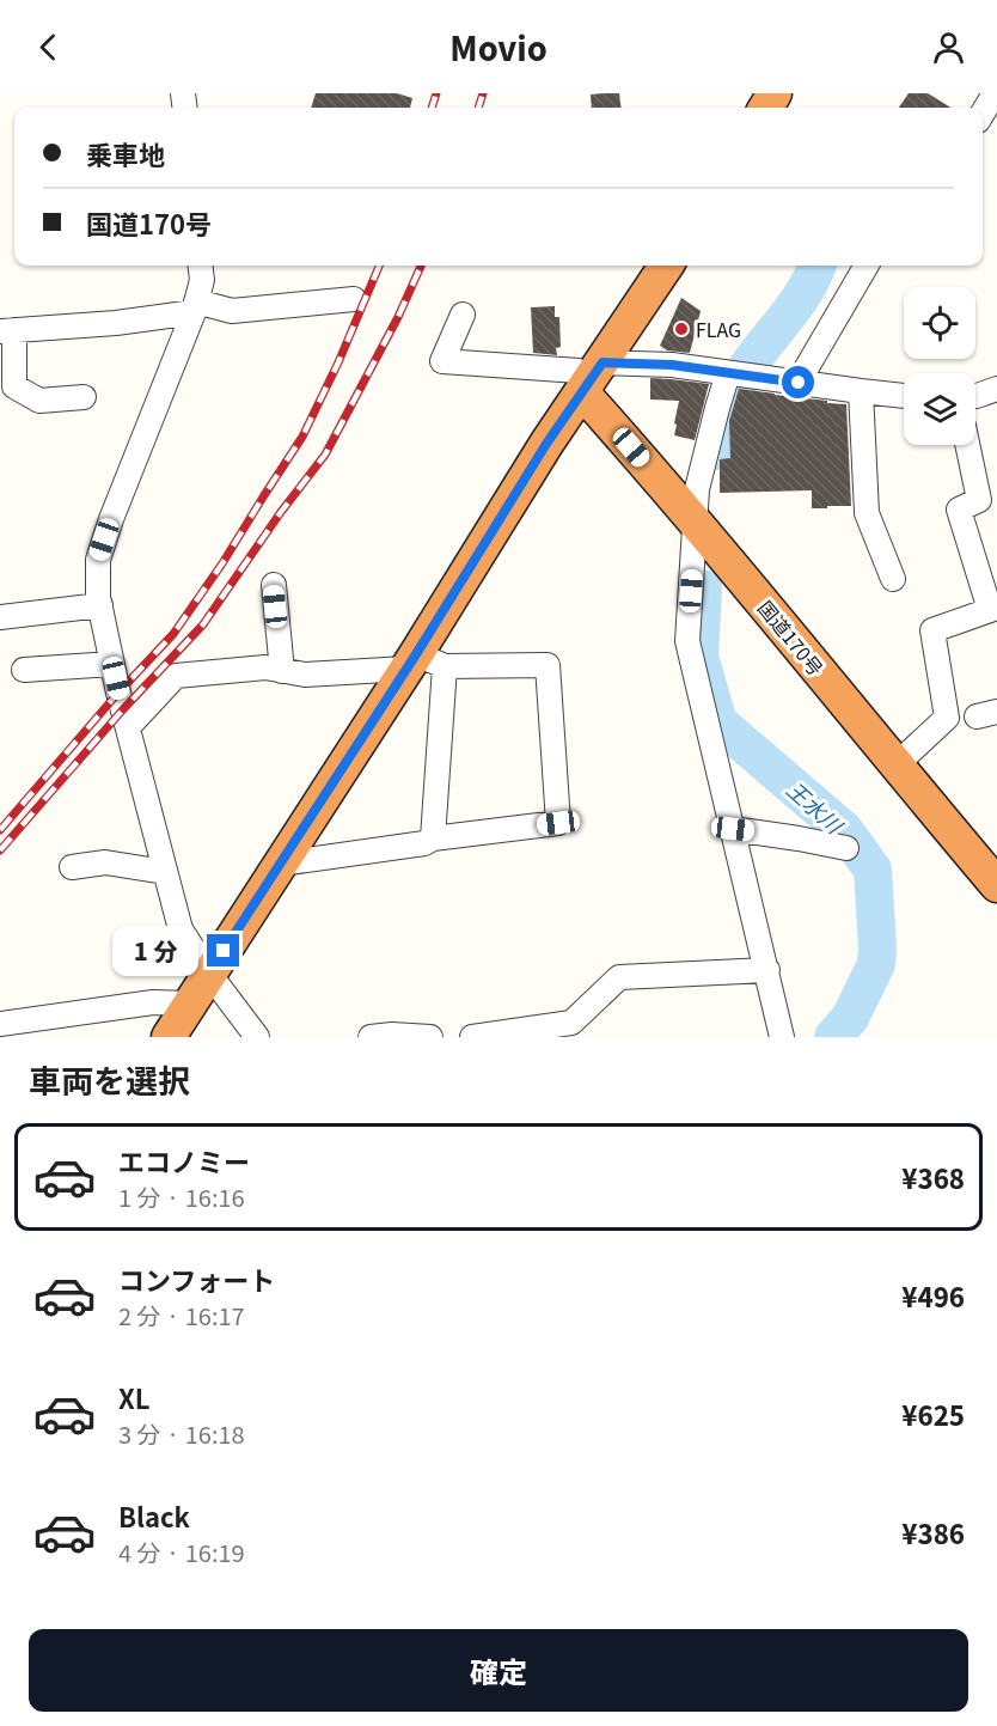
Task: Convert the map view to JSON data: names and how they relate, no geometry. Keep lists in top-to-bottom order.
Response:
{
  "streets": {
    "highway": ["国道170号"]
  },
  "water": ["王水川"],
  "places": ["FLAG"],
  "page": {
    "header": "Movio",
    "banner": ["乗車地", "国道170号"],
    "bubble": "1 分",
    "heading": "車両を選択",
    "list": [
      {
        "name": "エコノミー",
        "note": "1 分 · 16:16",
        "value": "¥368"
      },
      {
        "name": "コンフォート",
        "note": "2 分 · 16:17",
        "value": "¥496"
      },
      {
        "name": "XL",
        "note": "3 分 · 16:18",
        "value": "¥625"
      },
      {
        "name": "Black",
        "note": "4 分 · 16:19",
        "value": "¥386"
      }
    ],
    "buttons": "確定"
  }
}
